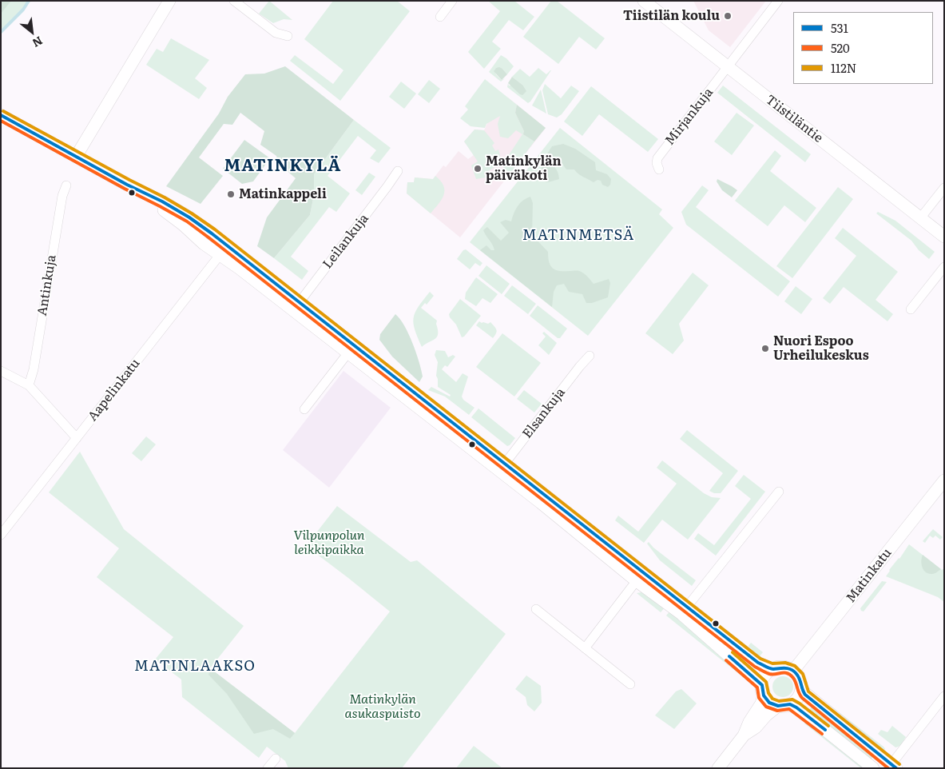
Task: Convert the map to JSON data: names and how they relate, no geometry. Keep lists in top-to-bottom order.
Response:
{
  "streets": {
    "main road": ["Tiistiläntie", "Matinkatu"],
    "street": [
      "Mirjankuja",
      "Leilankuja",
      "Antinkuja",
      "Aapelinkatu",
      "Elsankuja"
    ]
  },
  "crossings": [
    ["Mirjankuja", "Tiistiläntie"]
  ],
  "districts": ["MATINKYLÄ", "MATINMETSÄ", "MATINLAAKSO"],
  "parks": ["Vilpunpolun leikkipaikka", "Matinkylän asukaspuisto"],
  "places": [
    "Tiistilän koulu",
    "Matinkylän päiväkoti",
    "Matinkappeli",
    "Nuori Espoo Urheilukeskus"
  ],
  "lines": ["transit line 112N", "transit line 531", "transit line 520"],
  "legend": ["531", "520", "112N"],
  "north": "bottom right"
}
